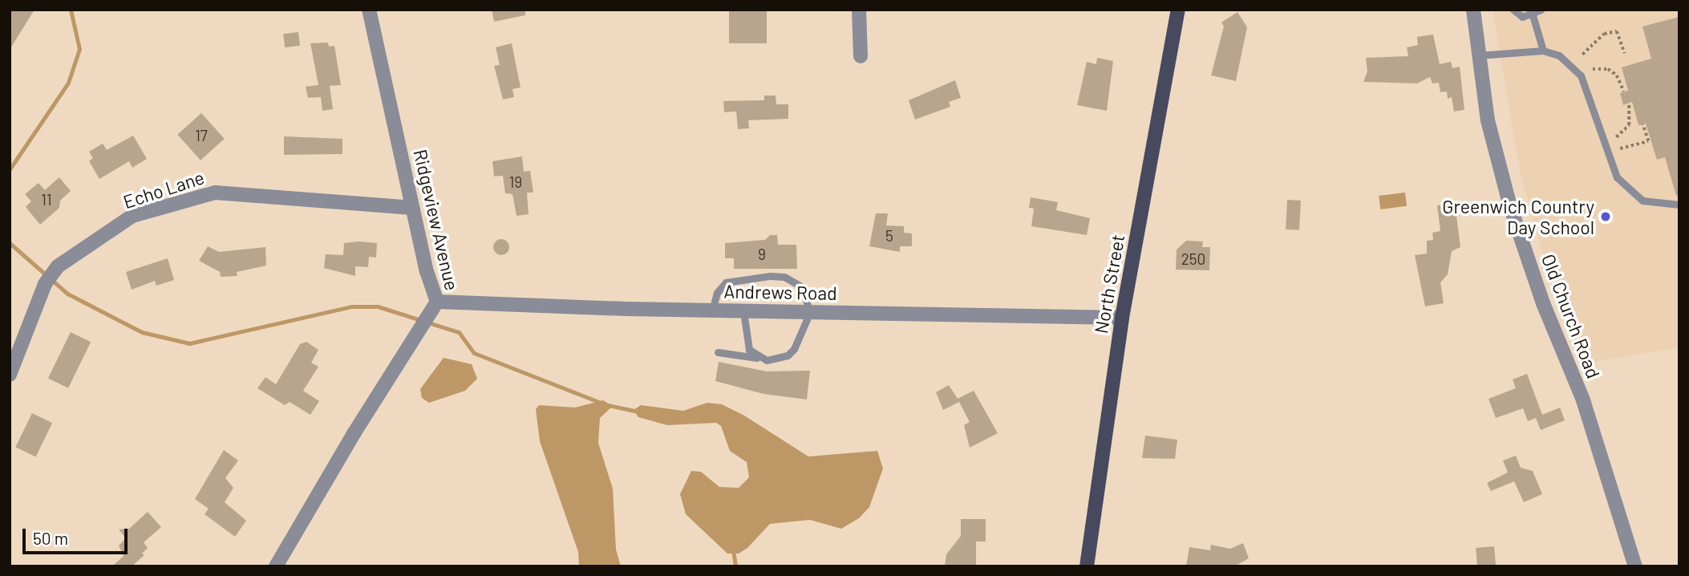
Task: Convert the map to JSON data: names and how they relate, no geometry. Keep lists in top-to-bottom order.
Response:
{
  "streets": {
    "main road": ["North Street"],
    "street": [
      "Echo Lane",
      "Ridgeview Avenue",
      "Andrews Road",
      "Old Church Road"
    ]
  },
  "crossings": [
    ["Echo Lane", "Ridgeview Avenue"],
    ["Ridgeview Avenue", "Andrews Road"],
    ["North Street", "Andrews Road"]
  ],
  "places": ["Greenwich Country Day School"],
  "house_numbers": [
    "17",
    "19",
    "11",
    "5",
    "9",
    "250"
  ],
  "scale_bar": "50 m"
}
